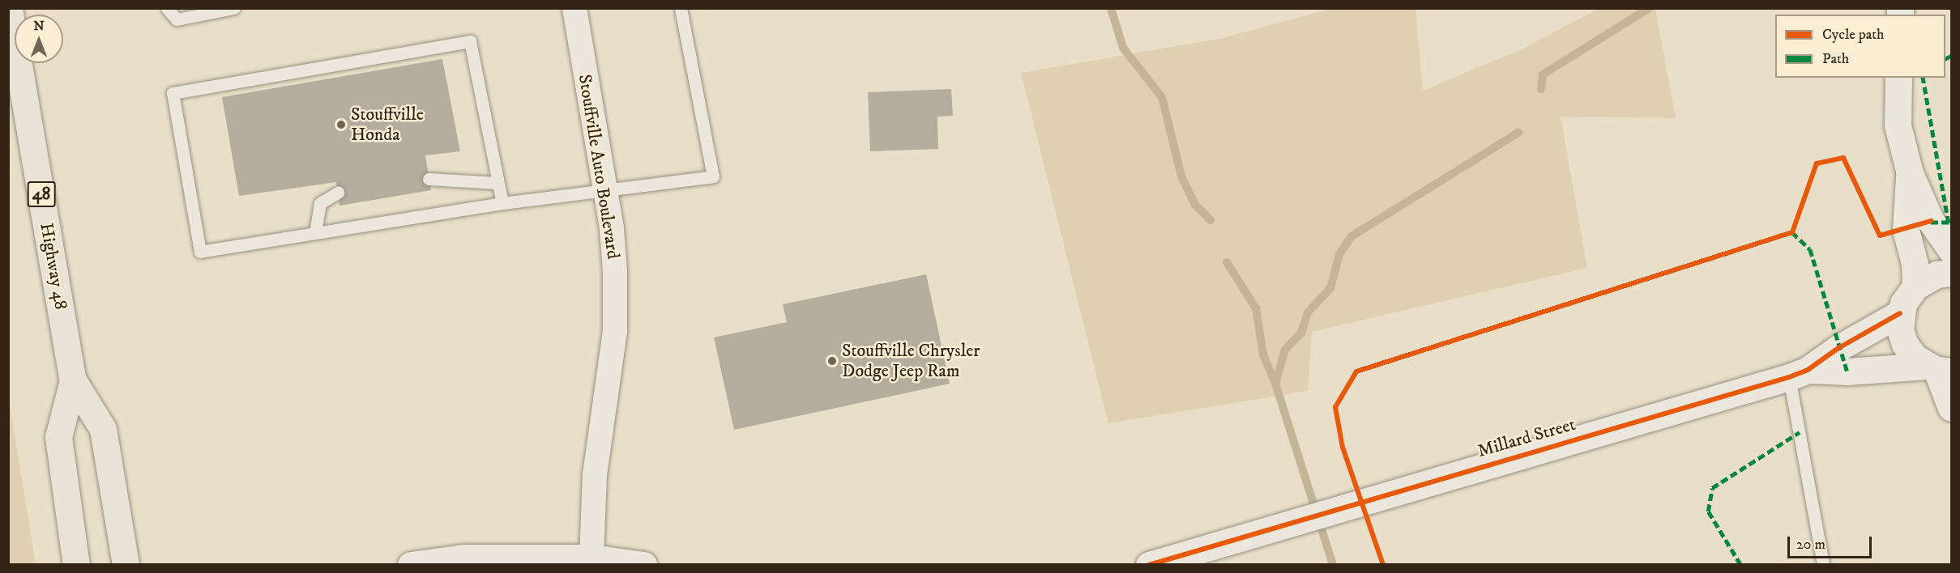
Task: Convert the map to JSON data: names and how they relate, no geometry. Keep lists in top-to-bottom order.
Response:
{
  "streets": {
    "main road": ["48", "Highway 48"],
    "street": ["Stouffville Auto Boulevard", "Millard Street"]
  },
  "places": ["Stouffville Honda", "Stouffville Chrysler Dodge Jeep Ram"],
  "legend": ["Cycle path", "Path"],
  "scale_bar": "20 m",
  "north": "top"
}
